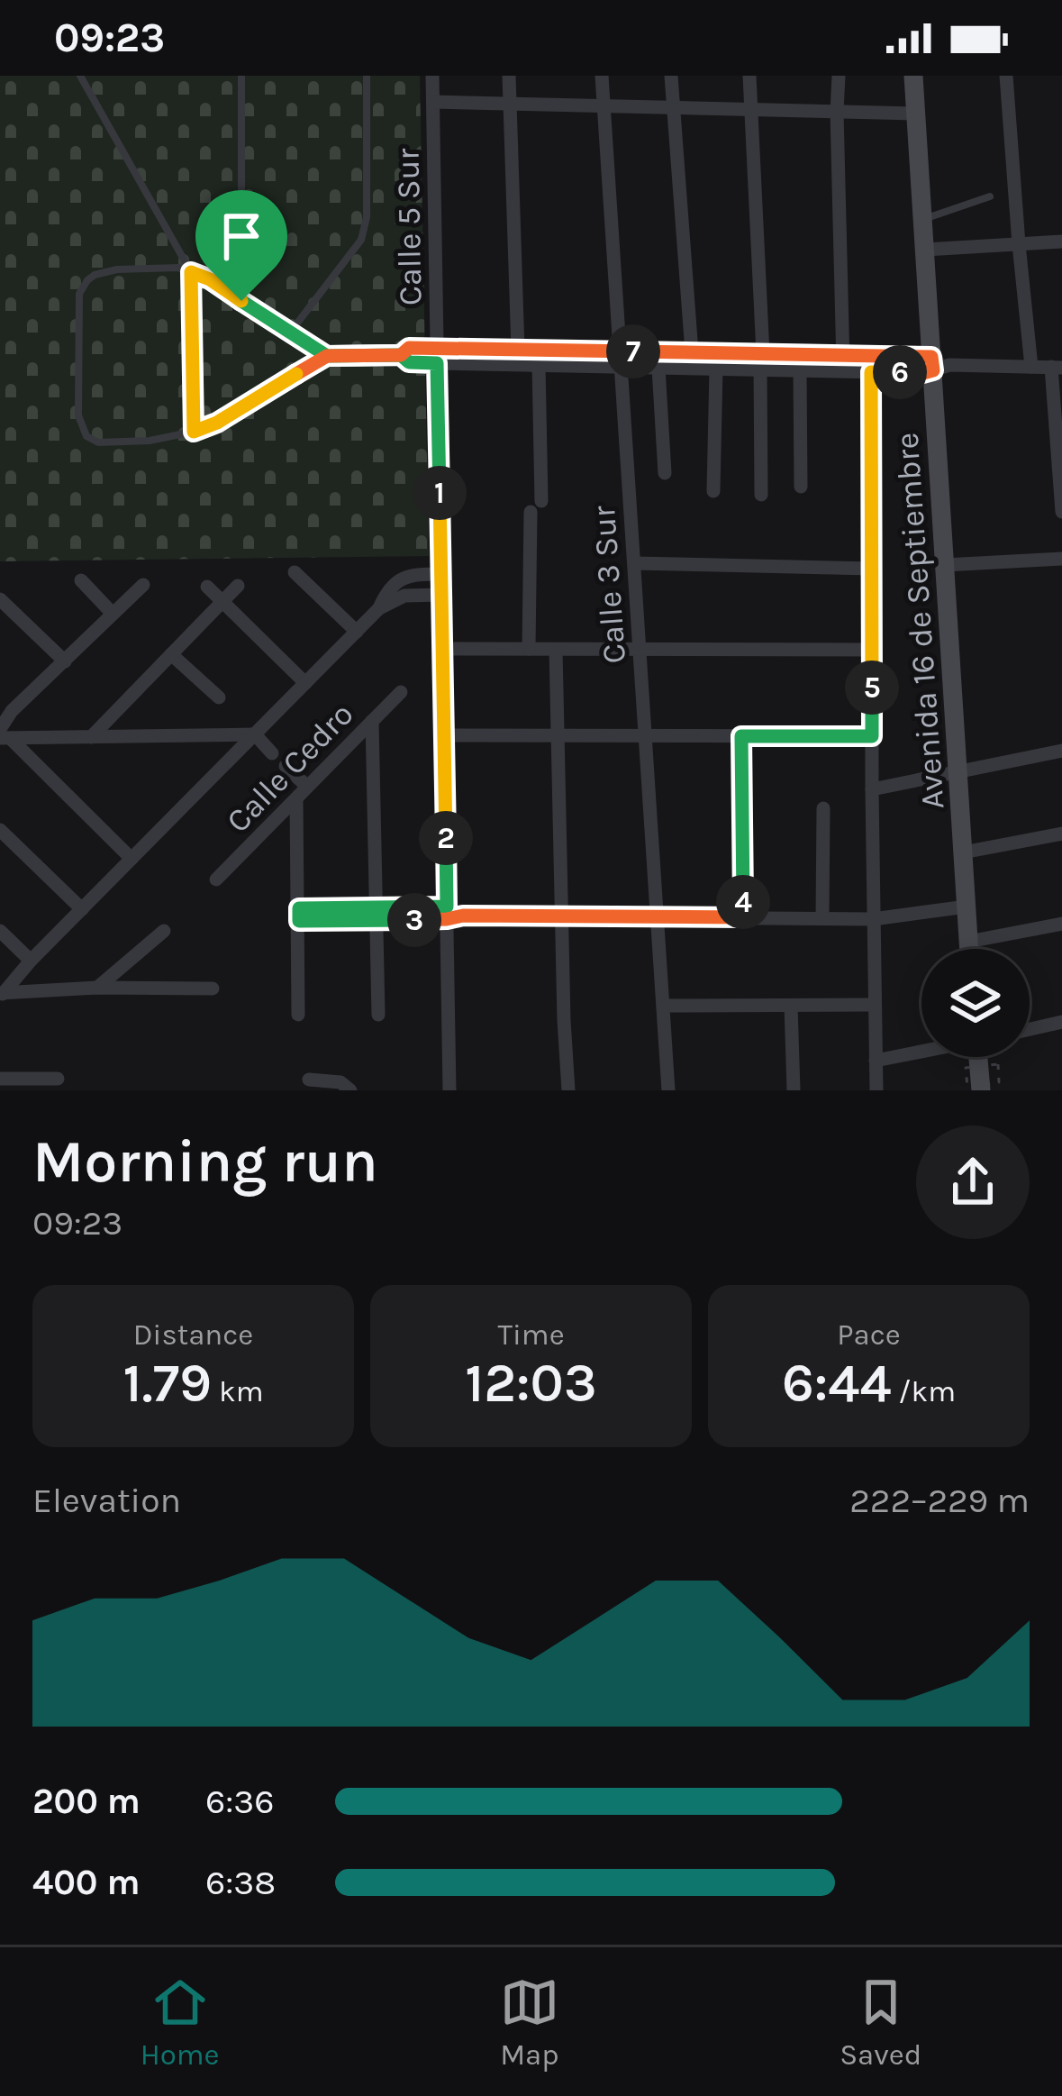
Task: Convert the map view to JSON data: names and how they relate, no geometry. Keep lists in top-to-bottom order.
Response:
{
  "streets": {
    "main road": ["Avenida 16 de Septiembre"],
    "street": ["Calle 5 Sur", "Calle 3 Sur", "Calle Cedro"]
  },
  "page": {
    "status": "09:23",
    "pins": [
      "7",
      "6",
      "1",
      "5",
      "2",
      "4",
      "3"
    ],
    "heading": ["Morning run", "09:23"],
    "stats": [
      ["Distance", "1.79 km"],
      ["Time", "12:03"],
      ["Pace", "6:44 /km"]
    ],
    "chart": ["Elevation", "222–229 m"],
    "list": [
      {
        "name": "200 m",
        "note": "6:36"
      },
      {
        "name": "400 m",
        "note": "6:38"
      }
    ],
    "tabs": ["Home", "Map", "Saved"]
  }
}
